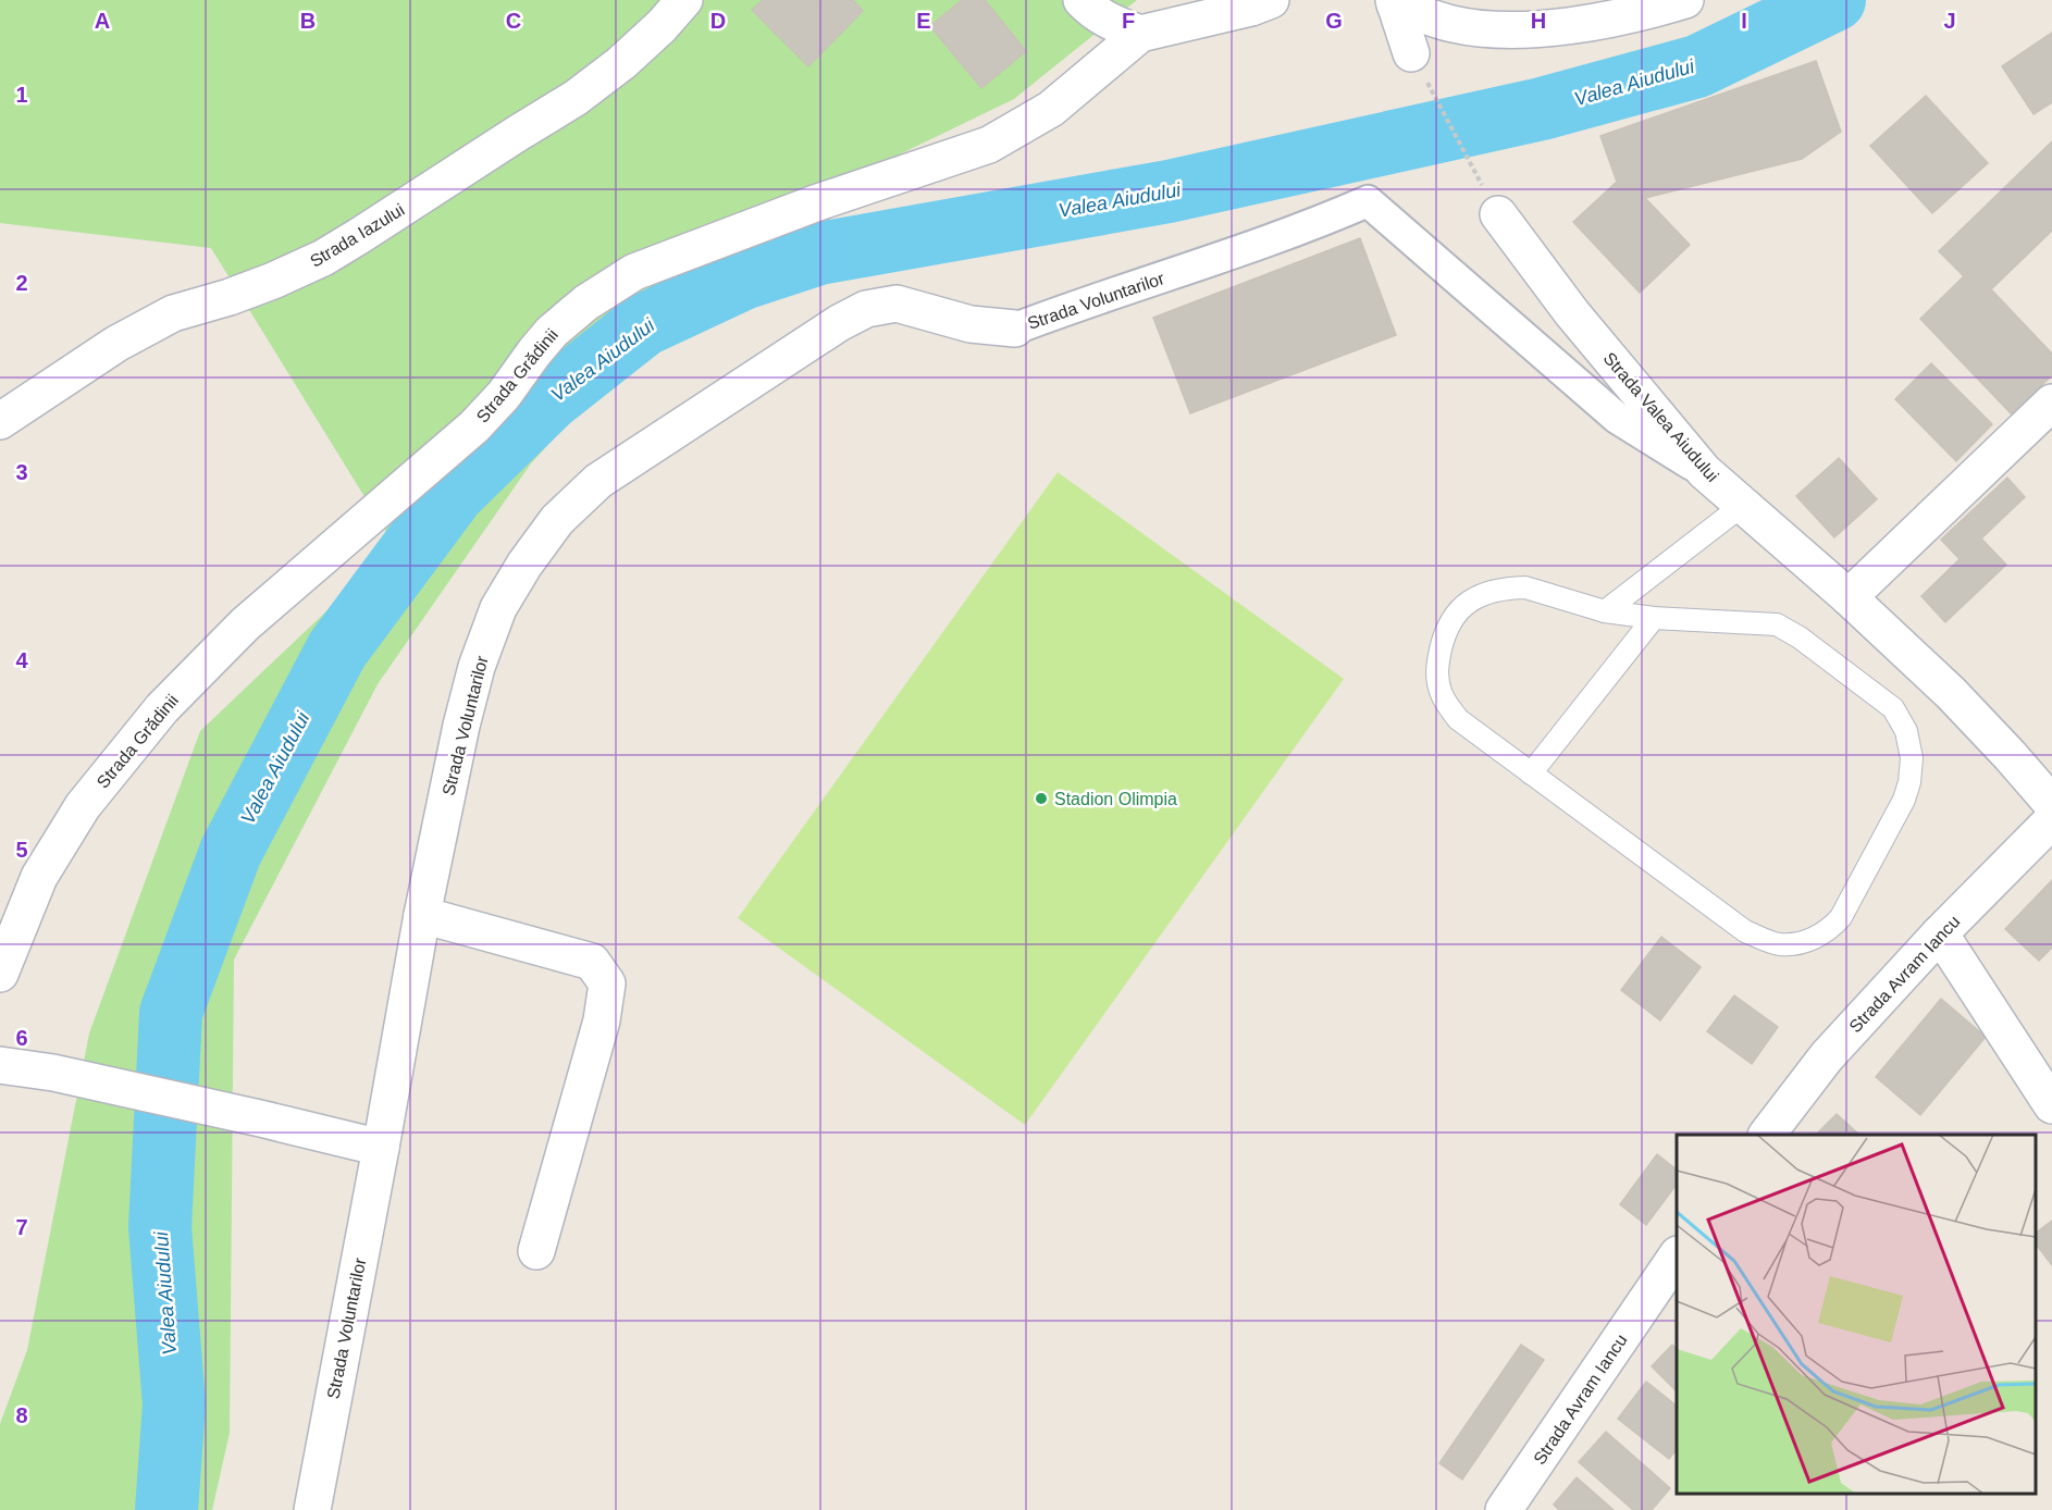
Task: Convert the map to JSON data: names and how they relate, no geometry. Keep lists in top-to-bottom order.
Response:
{
  "streets": {
    "street": [
      "Strada Iazului",
      "Strada Voluntarilor",
      "Strada Grădinii",
      "Strada Valea Aiudului",
      "Strada Avram Iancu"
    ]
  },
  "crossings": [
    ["Strada Voluntarilor", "Strada Valea Aiudului"]
  ],
  "water": ["Valea Aiudului"],
  "places": ["Stadion Olimpia"],
  "grid": {
    "columns": [
      "A",
      "B",
      "C",
      "D",
      "E",
      "F",
      "G",
      "H",
      "I",
      "J"
    ],
    "rows": [
      "1",
      "2",
      "3",
      "4",
      "5",
      "6",
      "7",
      "8"
    ]
  }
}
